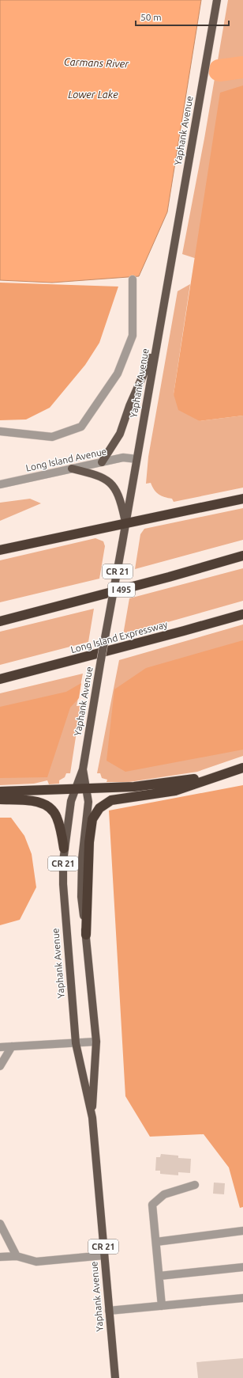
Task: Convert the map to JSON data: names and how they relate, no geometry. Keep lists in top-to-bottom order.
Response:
{
  "streets": {
    "highway": ["I 495", "Long Island Expressway"],
    "main road": ["Yaphank Avenue", "CR 21"],
    "street": ["Long Island Avenue"]
  },
  "crossings": [
    ["Yaphank Avenue", "Long Island Avenue"]
  ],
  "water": ["Carmans River", "Lower Lake"],
  "scale_bar": "50 m"
}
